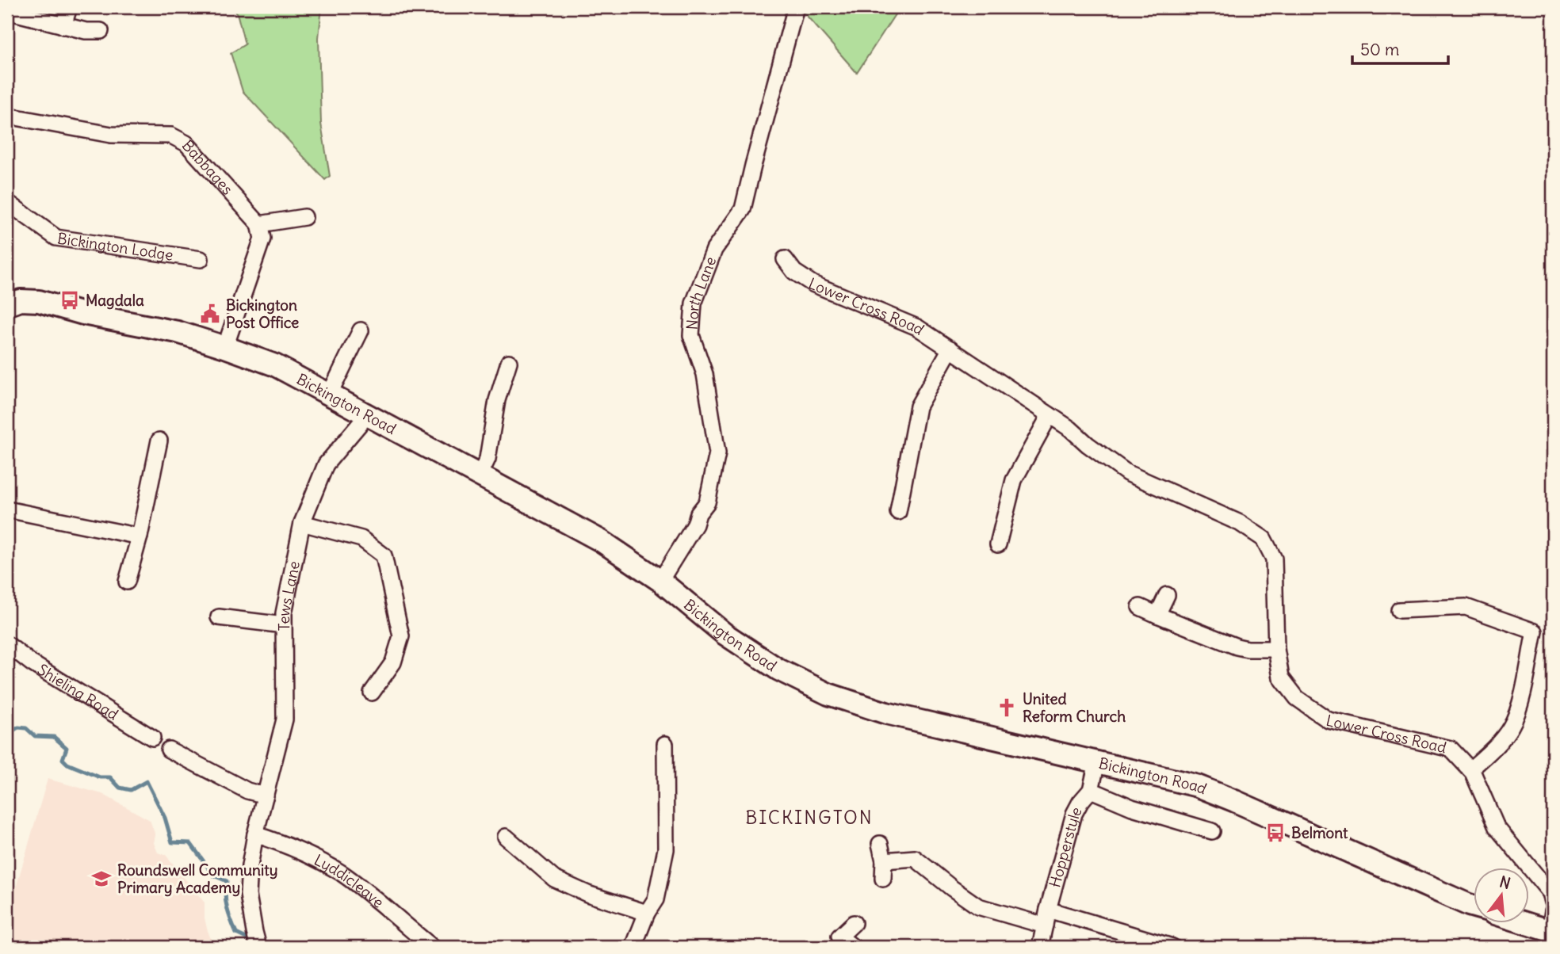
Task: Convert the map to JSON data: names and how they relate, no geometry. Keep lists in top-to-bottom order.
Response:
{
  "streets": {
    "main road": ["Bickington Road"],
    "street": [
      "Babbages",
      "Bickington Lodge",
      "North Lane",
      "Lower Cross Road",
      "Tews Lane",
      "Shieling Road",
      "Hopperstyle",
      "Lyddicleave"
    ]
  },
  "crossings": [
    ["North Lane", "Bickington Road"],
    ["Bickington Road", "Tews Lane"],
    ["Bickington Road", "Hopperstyle"],
    ["Tews Lane", "Lyddicleave"]
  ],
  "districts": ["BICKINGTON"],
  "places": {
    "bus stop": ["Magdala", "Belmont"],
    "public building": ["Bickington Post Office"],
    "church": ["United Reform Church"],
    "school or university": ["Roundswell Community Primary Academy"]
  },
  "scale_bar": "50 m",
  "north": "top"
}
